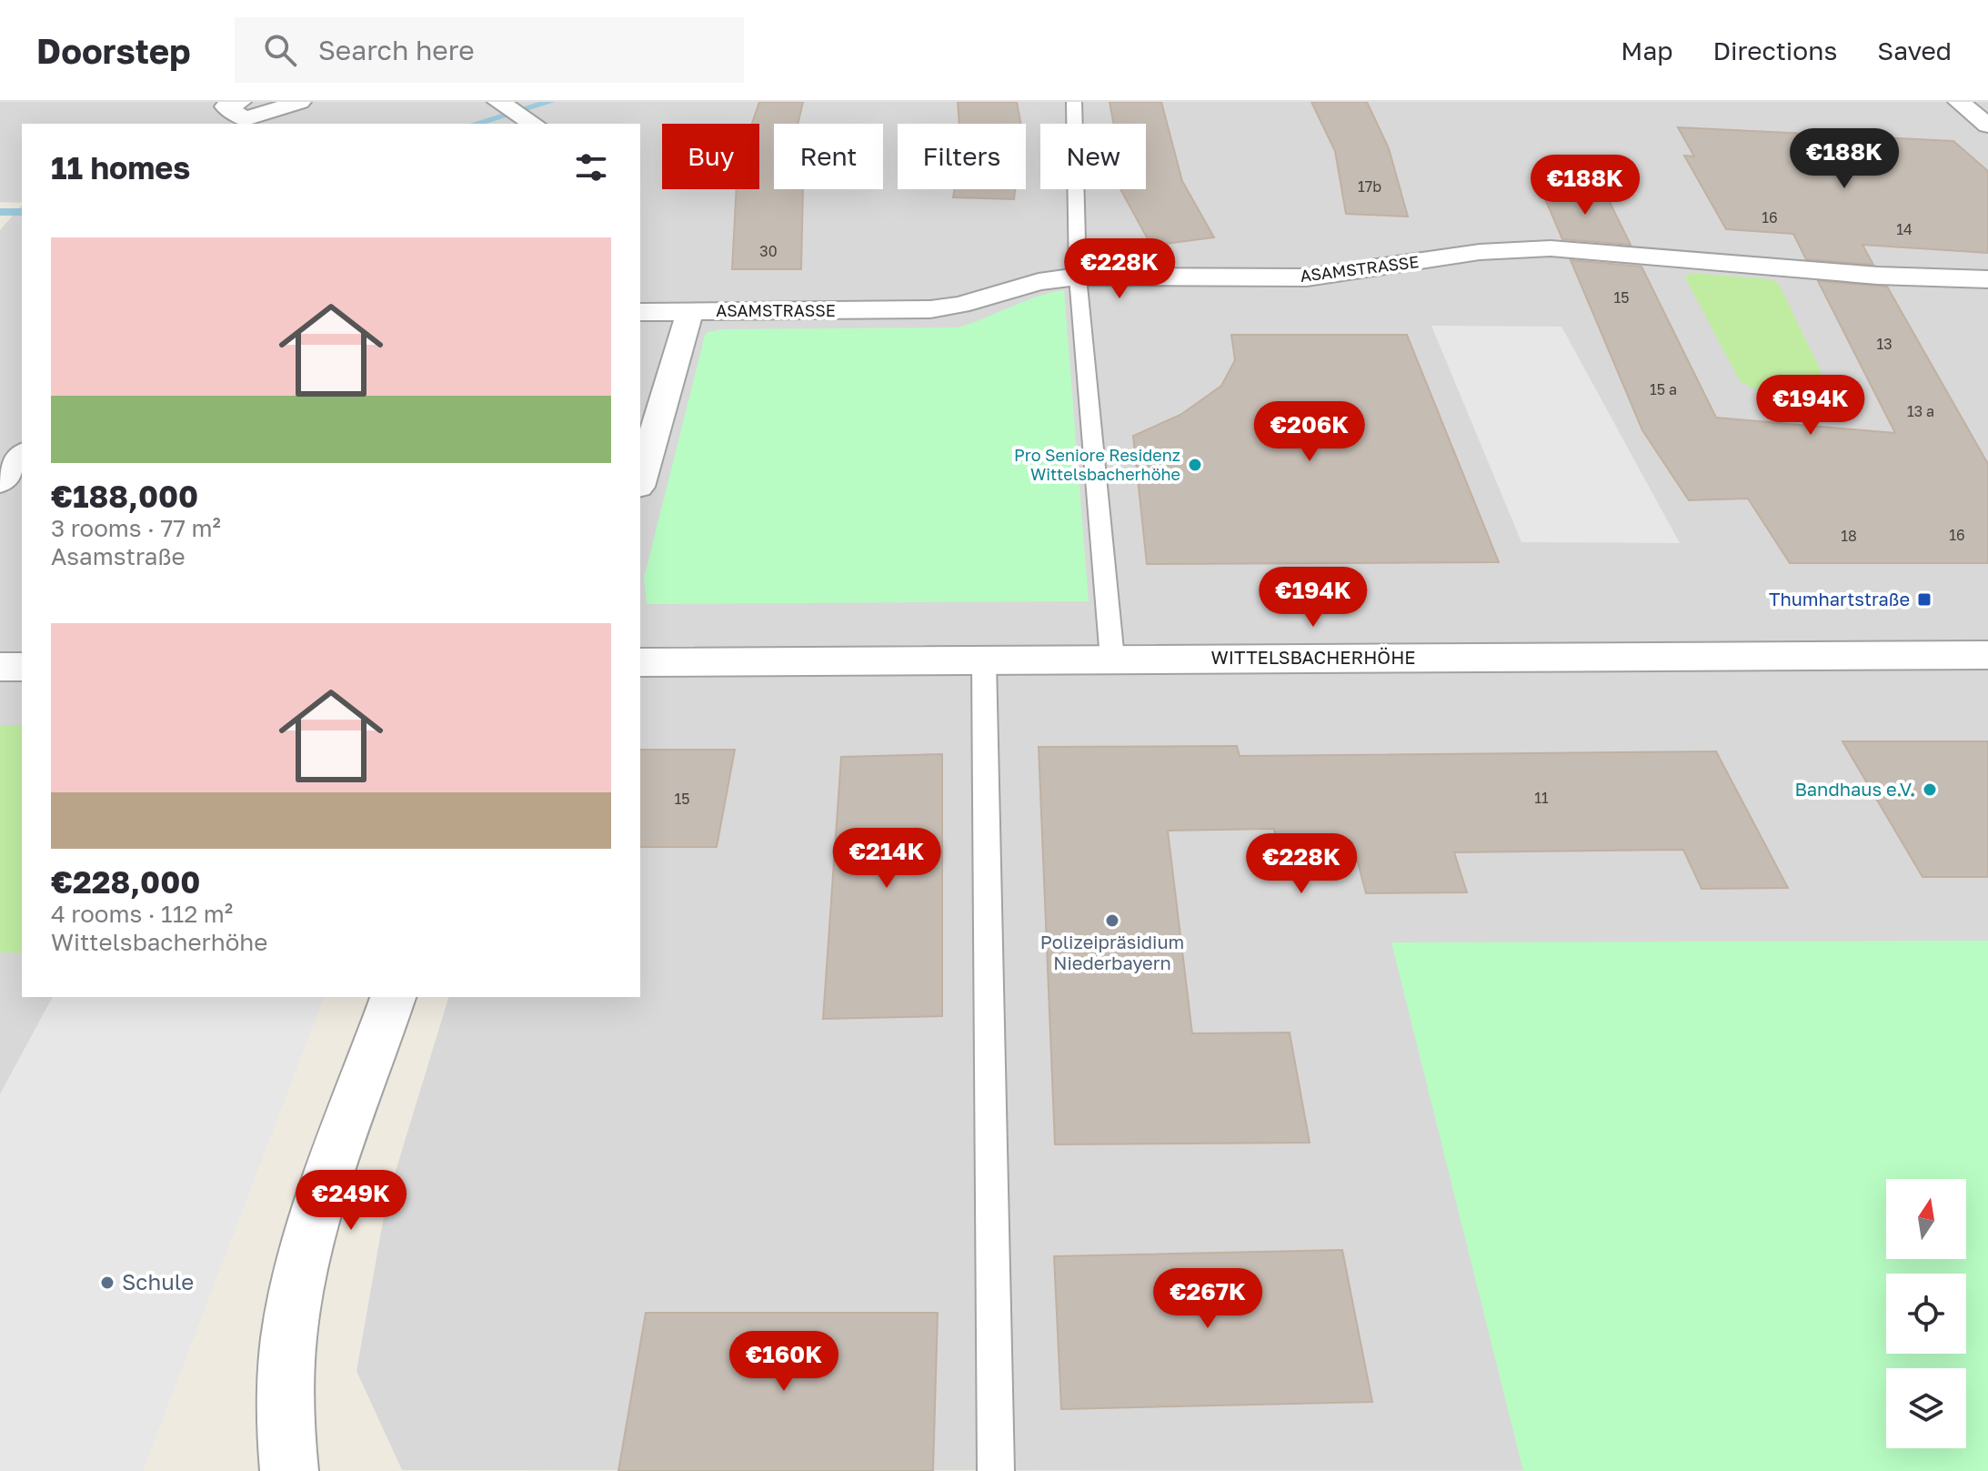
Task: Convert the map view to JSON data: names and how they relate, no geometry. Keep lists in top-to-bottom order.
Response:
{
  "streets": {
    "street": ["ASAMSTRASSE", "WITTELSBACHERHÖHE"]
  },
  "places": {
    "other": [
      "Pro Seniore Residenz Wittelsbacherhöhe",
      "Bandhaus e.V.",
      "Polizeipräsidium Niederbayern",
      "Schule"
    ],
    "transit": ["Thumhartstraße"]
  },
  "house_numbers": [
    "17b",
    "16",
    "14",
    "30",
    "15",
    "13",
    "15 a",
    "13 a",
    "16",
    "18",
    "11",
    "15"
  ],
  "north": "top",
  "page": {
    "header": "Doorstep",
    "search": "Search here",
    "nav": ["Map", "Directions", "Saved"],
    "chip": [
      "Buy",
      "Rent",
      "Filters",
      "New"
    ],
    "heading": "11 homes",
    "price": [
      "€188K",
      "€188K",
      "€228K",
      "€194K",
      "€206K",
      "€194K",
      "€214K",
      "€228K",
      "€249K",
      "€267K",
      "€160K"
    ],
    "list": [
      {
        "name": "€188,000",
        "note": "3 rooms · 77 m² · Asamstraße"
      },
      {
        "name": "€228,000",
        "note": "4 rooms · 112 m² · Wittelsbacherhöhe"
      }
    ]
  }
}
